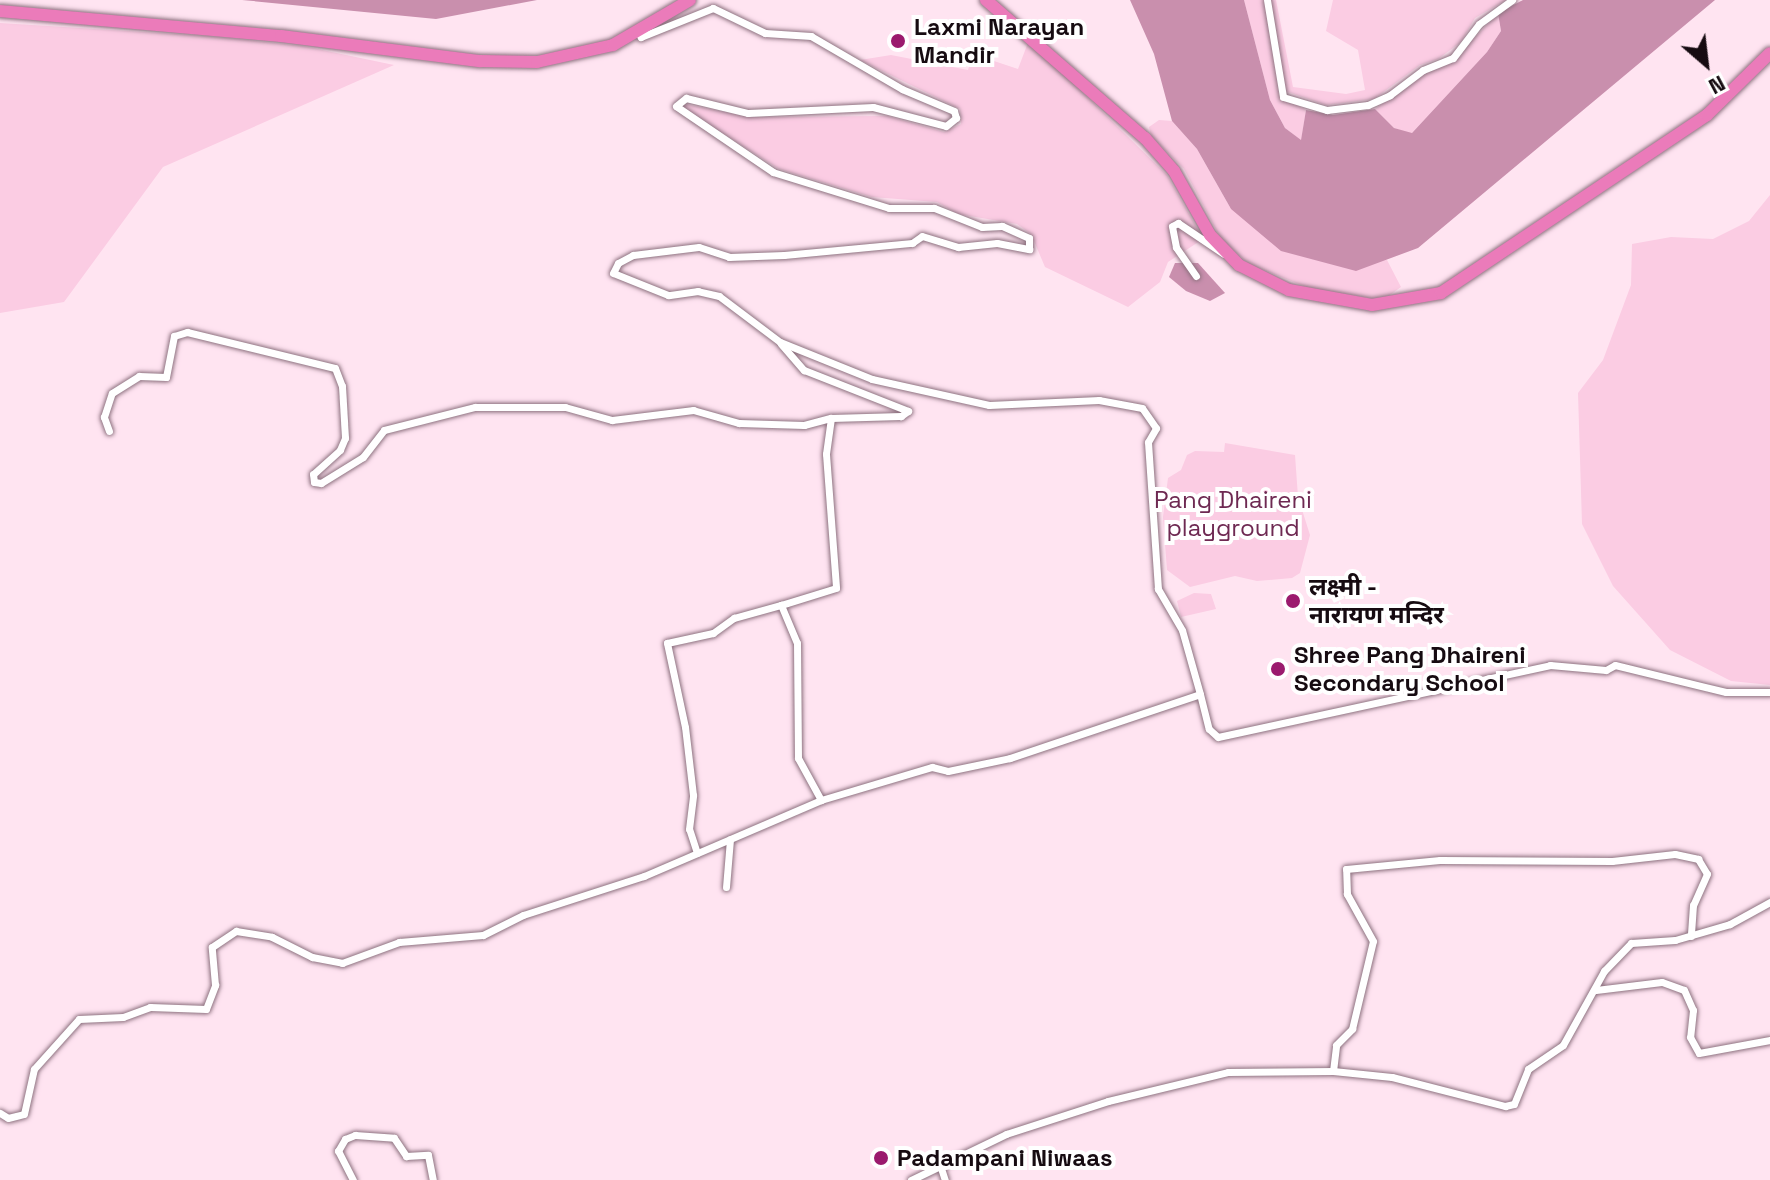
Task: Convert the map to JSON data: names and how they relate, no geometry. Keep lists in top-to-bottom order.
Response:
{
  "parks": ["Pang Dhaireni playground"],
  "places": [
    "Laxmi Narayan Mandir",
    "लक्ष्मी - नारायण मन्दिर",
    "Shree Pang Dhaireni Secondary School",
    "Padampani Niwaas"
  ],
  "north": "bottom right"
}
